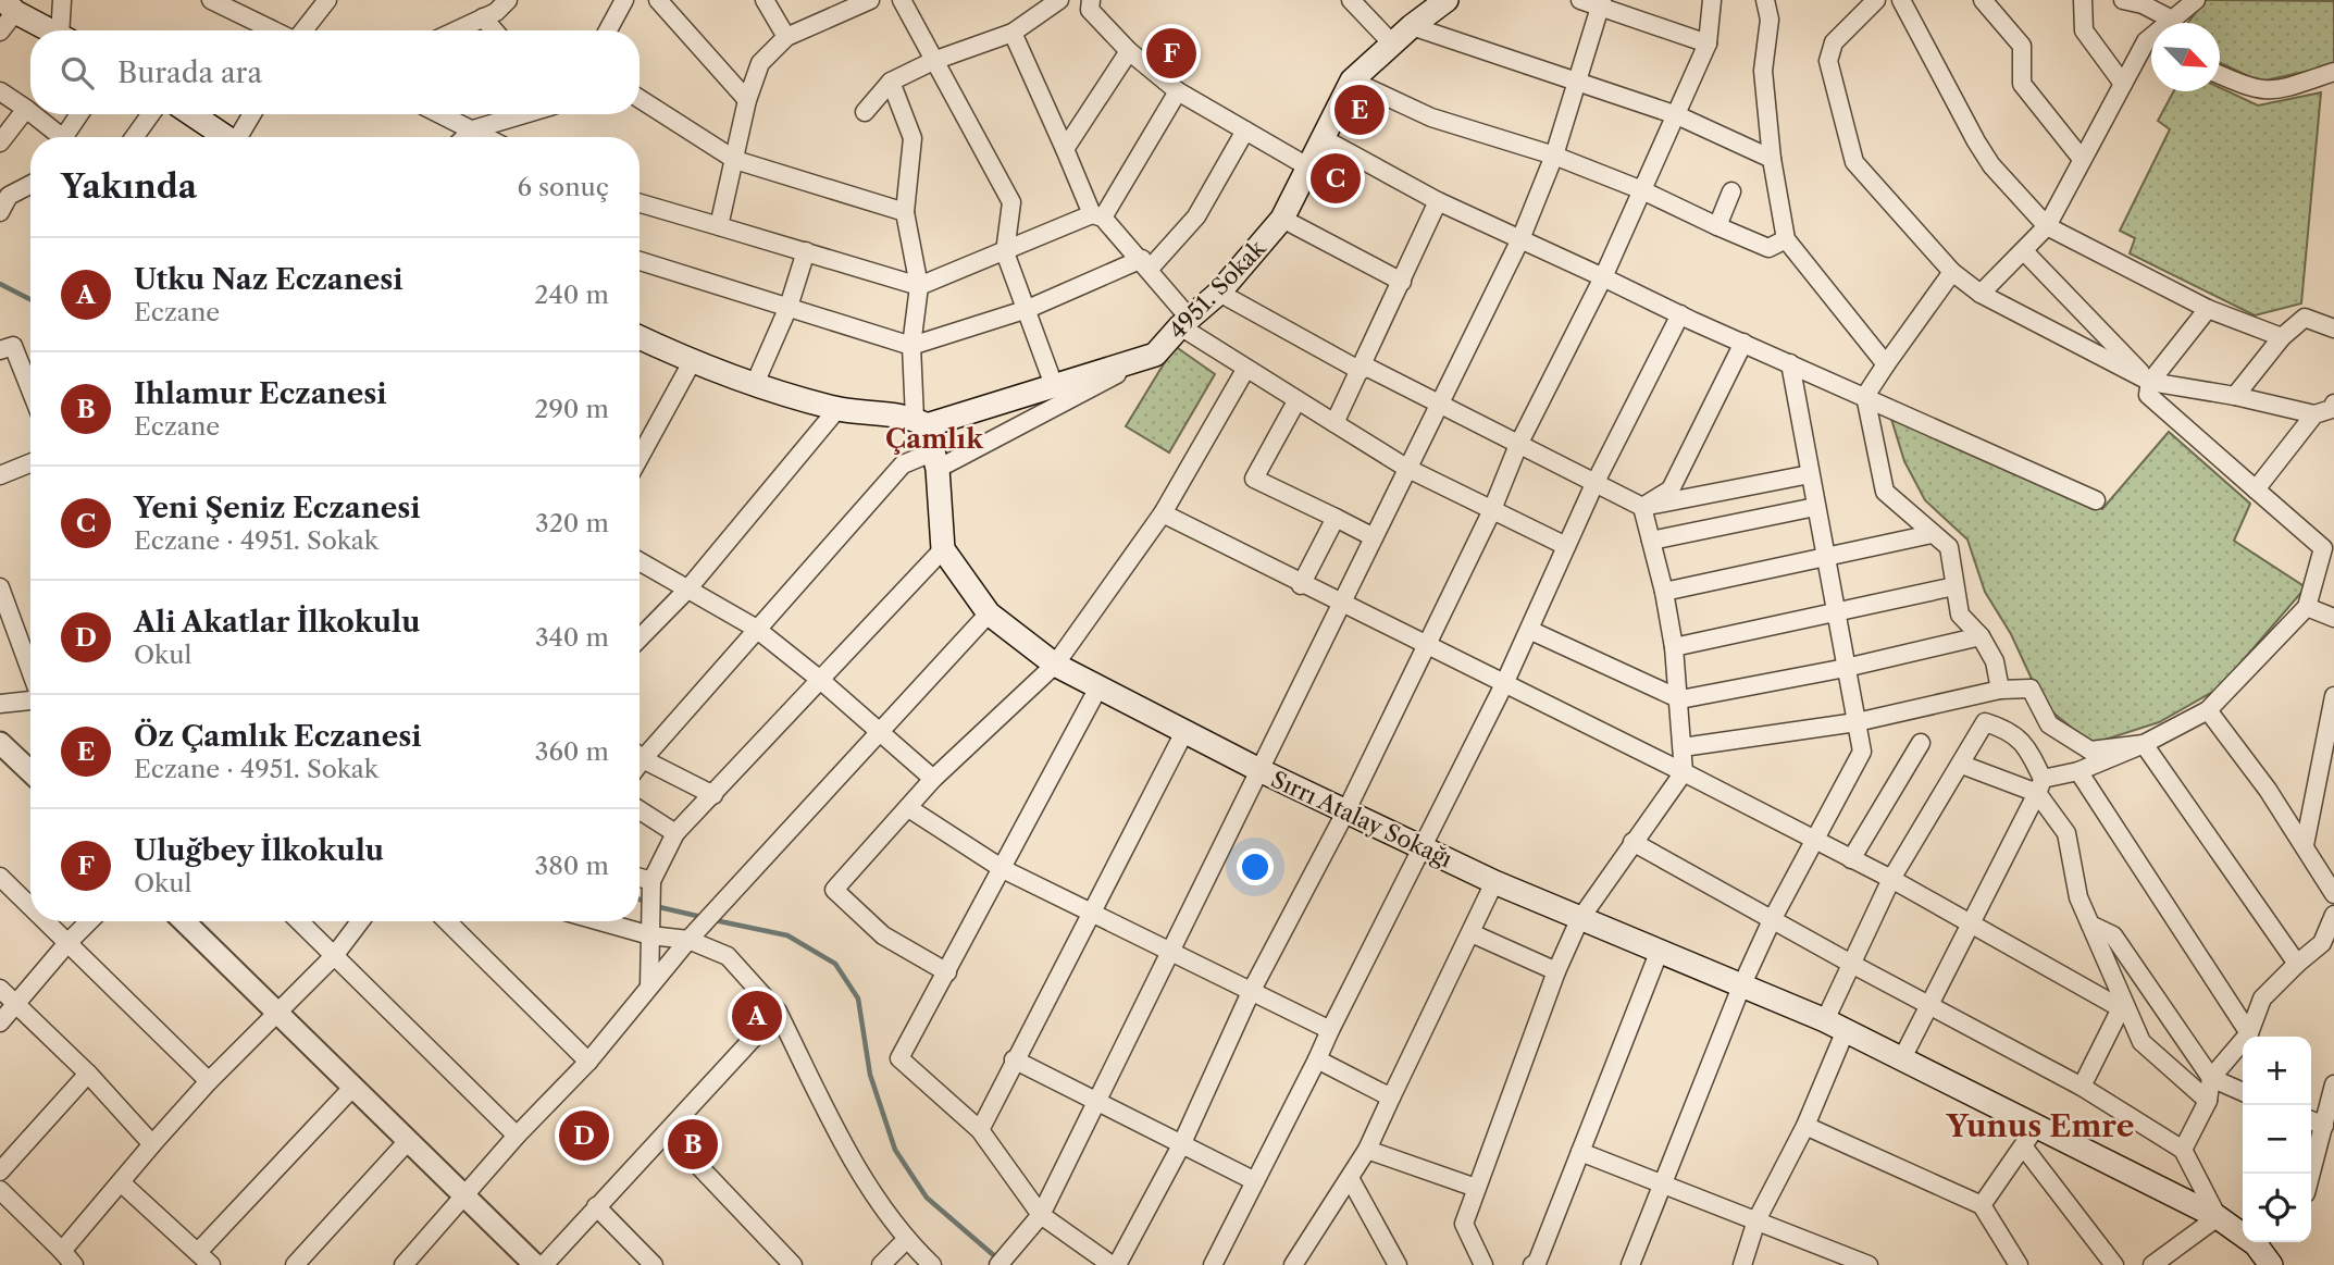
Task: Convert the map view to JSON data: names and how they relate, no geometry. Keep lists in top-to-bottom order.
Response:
{
  "streets": {
    "main road": ["4951. Sokak", "Sırrı Atalay Sokağı"]
  },
  "districts": ["Çamlık", "Yunus Emre"],
  "north": "bottom right",
  "page": {
    "pins": [
      "F",
      "E",
      "C",
      "A",
      "D",
      "B"
    ],
    "search": "Burada ara",
    "heading": ["Yakında", "6 sonuç"],
    "list": [
      {
        "mark": "A",
        "name": "Utku Naz Eczanesi",
        "note": "Eczane",
        "value": "240 m"
      },
      {
        "mark": "B",
        "name": "Ihlamur Eczanesi",
        "note": "Eczane",
        "value": "290 m"
      },
      {
        "mark": "C",
        "name": "Yeni Şeniz Eczanesi",
        "note": "Eczane · 4951. Sokak",
        "value": "320 m"
      },
      {
        "mark": "D",
        "name": "Ali Akatlar İlkokulu",
        "note": "Okul",
        "value": "340 m"
      },
      {
        "mark": "E",
        "name": "Öz Çamlık Eczanesi",
        "note": "Eczane · 4951. Sokak",
        "value": "360 m"
      },
      {
        "mark": "F",
        "name": "Uluğbey İlkokulu",
        "note": "Okul",
        "value": "380 m"
      }
    ],
    "map_buttons": ["+", "−"]
  }
}
